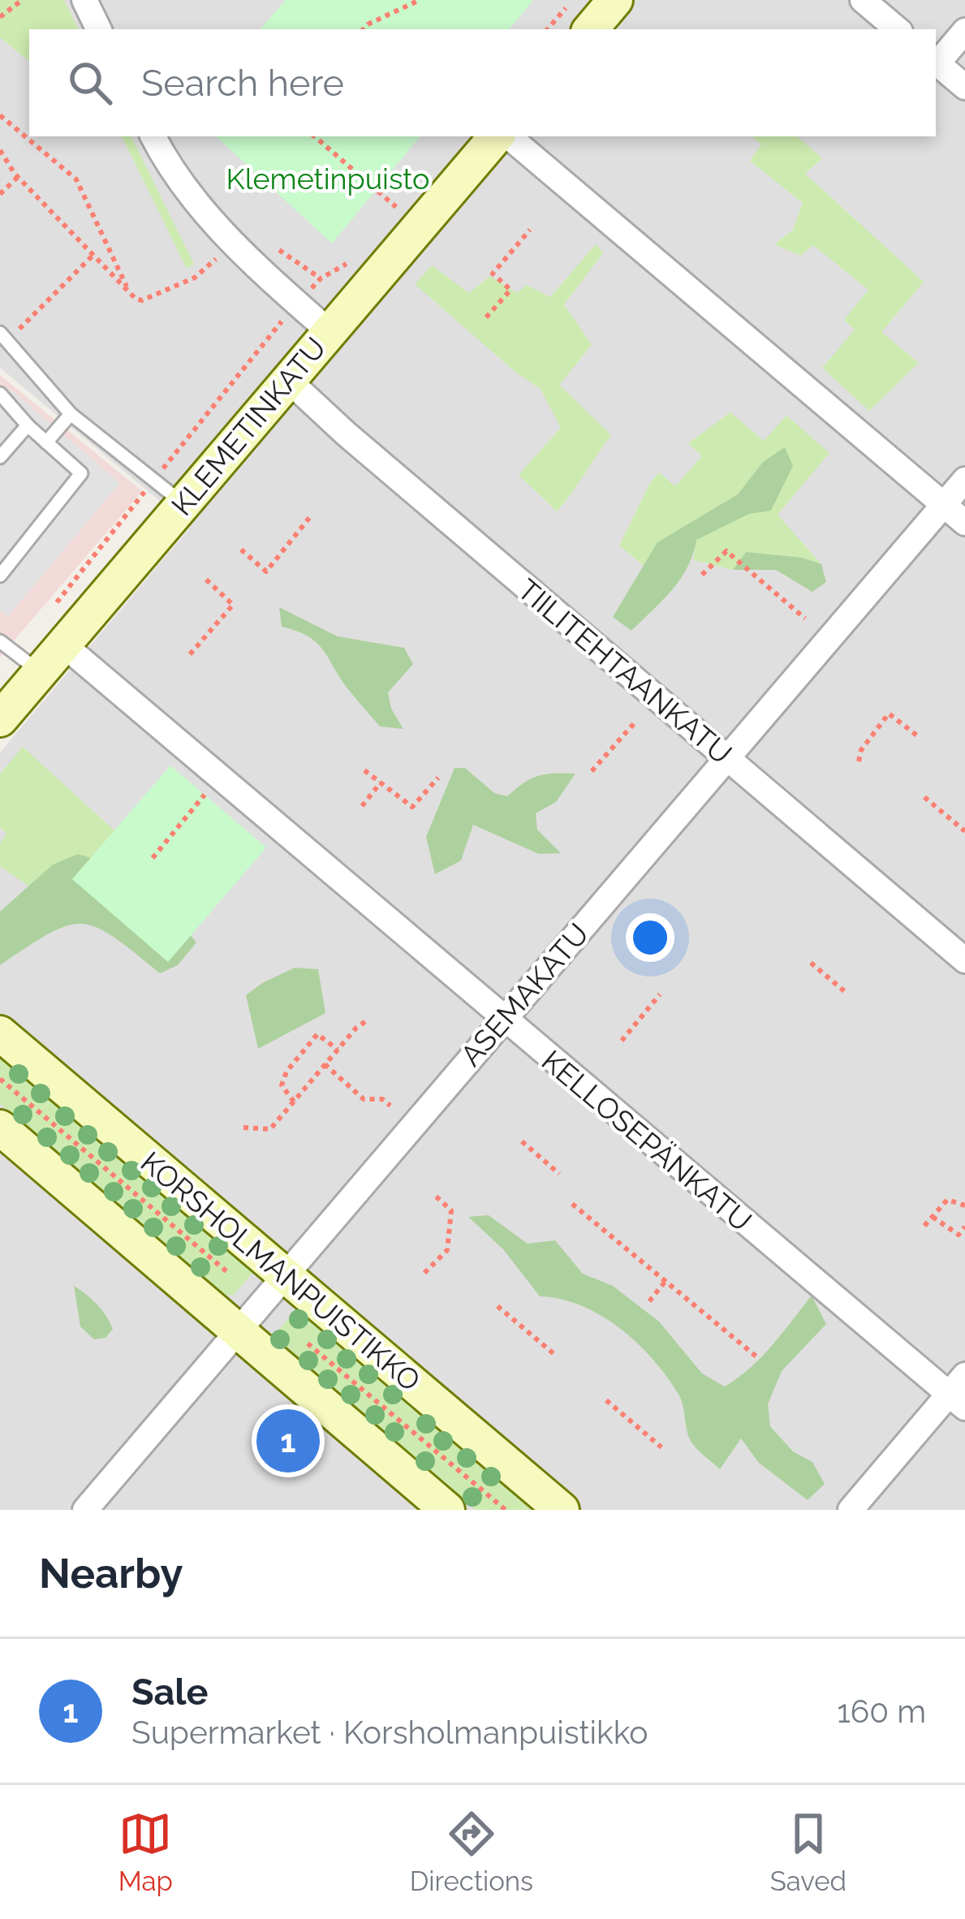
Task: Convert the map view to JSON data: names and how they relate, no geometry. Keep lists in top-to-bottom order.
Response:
{
  "streets": {
    "main road": ["KLEMETINKATU", "KORSHOLMANPUISTIKKO"],
    "street": ["TIILITEHTAANKATU", "ASEMAKATU", "KELLOSEPÄNKATU"]
  },
  "crossings": [
    ["KLEMETINKATU", "TIILITEHTAANKATU"],
    ["KLEMETINKATU", "KELLOSEPÄNKATU"],
    ["TIILITEHTAANKATU", "ASEMAKATU"],
    ["ASEMAKATU", "KELLOSEPÄNKATU"],
    ["ASEMAKATU", "KORSHOLMANPUISTIKKO"]
  ],
  "parks": ["Klemetinpuisto"],
  "page": {
    "search": "Search here",
    "pins": "1",
    "heading": "Nearby",
    "list": [
      {
        "mark": "1",
        "name": "Sale",
        "note": "Supermarket · Korsholmanpuistikko",
        "value": "160 m"
      }
    ],
    "nav": ["Map", "Directions", "Saved"]
  }
}
